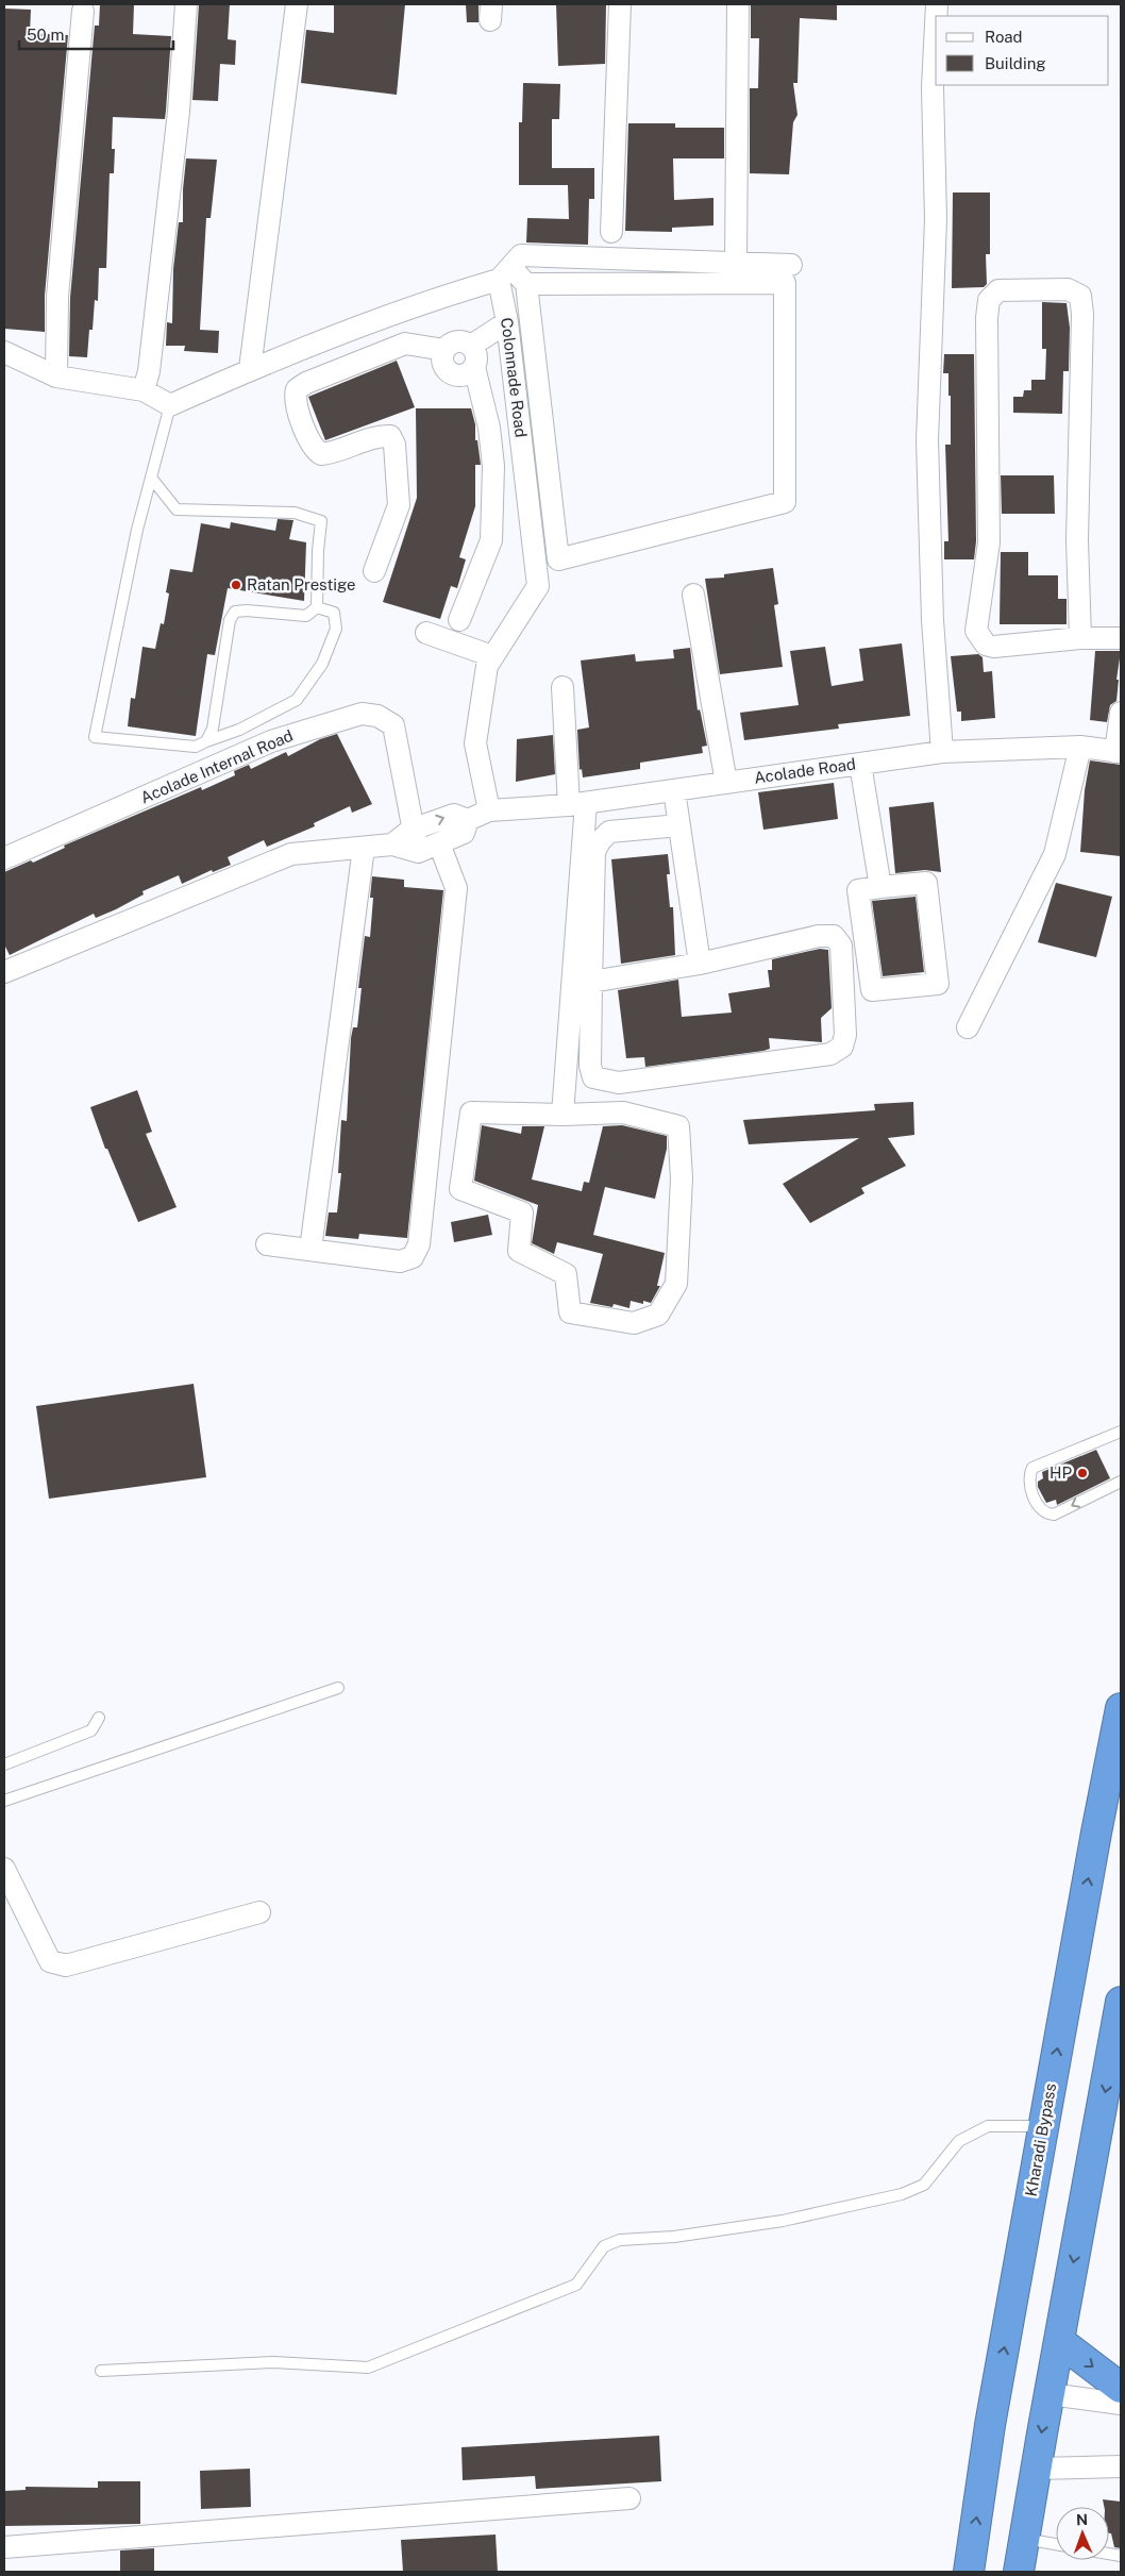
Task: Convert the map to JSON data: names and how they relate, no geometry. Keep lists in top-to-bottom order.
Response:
{
  "streets": {
    "highway": ["Kharadi Bypass"],
    "street": ["Colonnade Road", "Acolade Internal Road", "Acolade Road"]
  },
  "crossings": [
    ["Colonnade Road", "Acolade Road"]
  ],
  "places": ["Ratan Prestige", "HP"],
  "legend": ["Road", "Building"],
  "scale_bar": "50 m",
  "north": "top"
}
